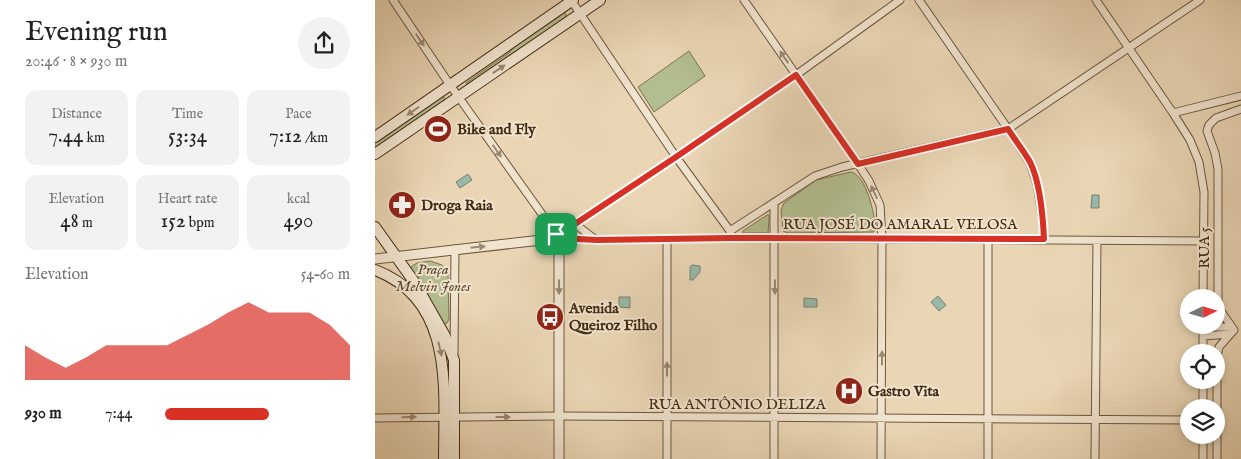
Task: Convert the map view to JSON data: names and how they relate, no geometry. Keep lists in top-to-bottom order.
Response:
{
  "streets": {
    "street": ["RUA JOSÉ DO AMARAL VELOSA", "RUA 5", "RUA ANTÔNIO DELIZA"]
  },
  "parks": ["Praça Melvin Jones"],
  "places": {
    "sports": ["Bike and Fly"],
    "pharmacy": ["Droga Raia"],
    "bus stop": ["Avenida Queiroz Filho"],
    "hospital": ["Gastro Vita"]
  },
  "north": "right",
  "page": {
    "heading": ["Evening run", "20:46 · 8 × 930 m"],
    "stats": [
      ["Distance", "7.44 km"],
      ["Time", "53:34"],
      ["Pace", "7:12 /km"],
      ["Elevation", "48 m"],
      ["Heart rate", "152 bpm"],
      ["kcal", "490"]
    ],
    "chart": ["Elevation", "54–60 m"],
    "list": [
      {
        "name": "930 m",
        "note": "7:44"
      }
    ]
  }
}
